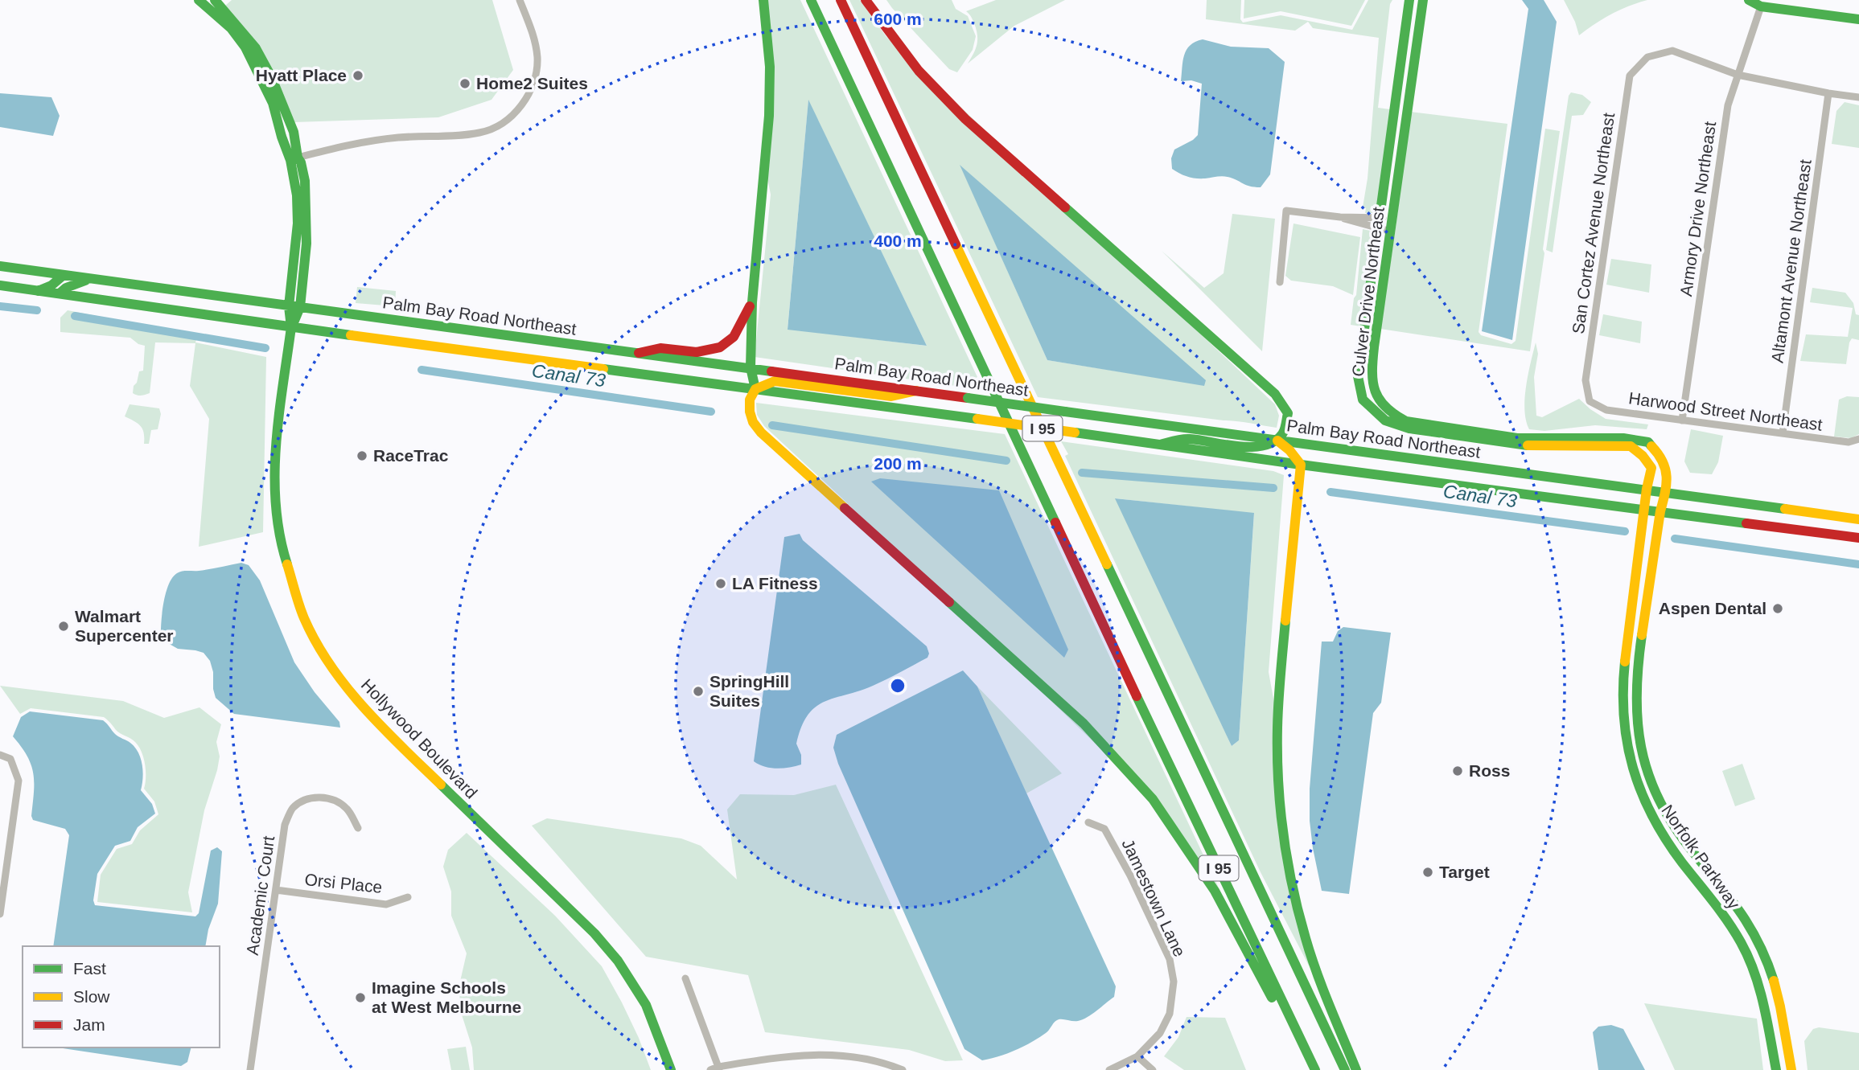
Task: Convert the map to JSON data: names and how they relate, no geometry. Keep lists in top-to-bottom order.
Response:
{
  "streets": {
    "main road": [
      "Culver Drive Northeast",
      "Palm Bay Road Northeast",
      "I 95",
      "Hollywood Boulevard",
      "Norfolk Parkway"
    ],
    "street": [
      "Armory Drive Northeast",
      "San Cortez Avenue Northeast",
      "Altamont Avenue Northeast",
      "Harwood Street Northeast",
      "Orsi Place",
      "Academic Court",
      "Jamestown Lane"
    ]
  },
  "crossings": [
    ["Armory Drive Northeast", "San Cortez Avenue Northeast"],
    ["Armory Drive Northeast", "Harwood Street Northeast"],
    ["San Cortez Avenue Northeast", "Harwood Street Northeast"],
    ["Altamont Avenue Northeast", "Harwood Street Northeast"],
    ["Culver Drive Northeast", "Palm Bay Road Northeast"],
    ["Culver Drive Northeast", "Norfolk Parkway"],
    ["Palm Bay Road Northeast", "Hollywood Boulevard"],
    ["Palm Bay Road Northeast", "Norfolk Parkway"],
    ["Orsi Place", "Academic Court"]
  ],
  "water": ["Canal 73"],
  "places": [
    "Hyatt Place",
    "Home2 Suites",
    "RaceTrac",
    "LA Fitness",
    "Aspen Dental",
    "Walmart Supercenter",
    "SpringHill Suites",
    "Ross",
    "Target",
    "Imagine Schools at West Melbourne"
  ],
  "legend": ["Fast", "Slow", "Jam"],
  "rings": ["600 m", "400 m", "200 m"]
}
